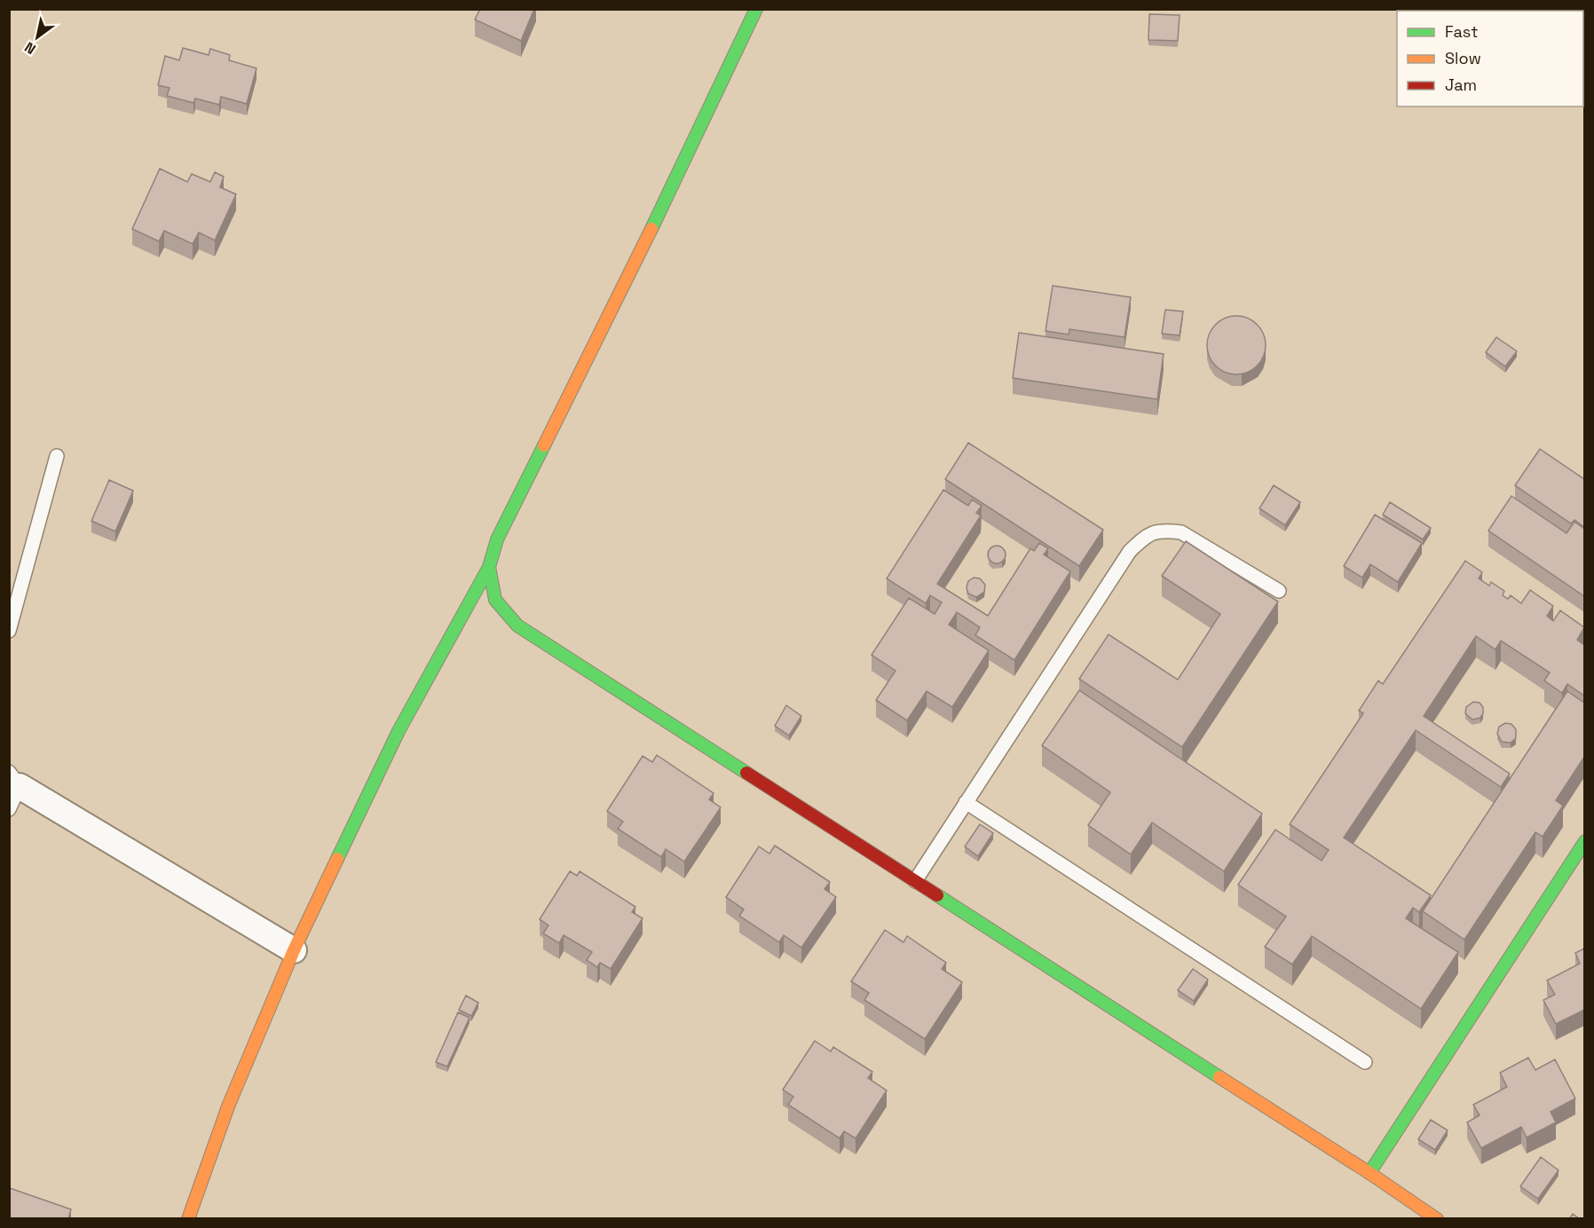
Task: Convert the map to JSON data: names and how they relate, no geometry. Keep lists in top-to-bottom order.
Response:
{
  "legend": ["Fast", "Slow", "Jam"],
  "north": "bottom left"
}
